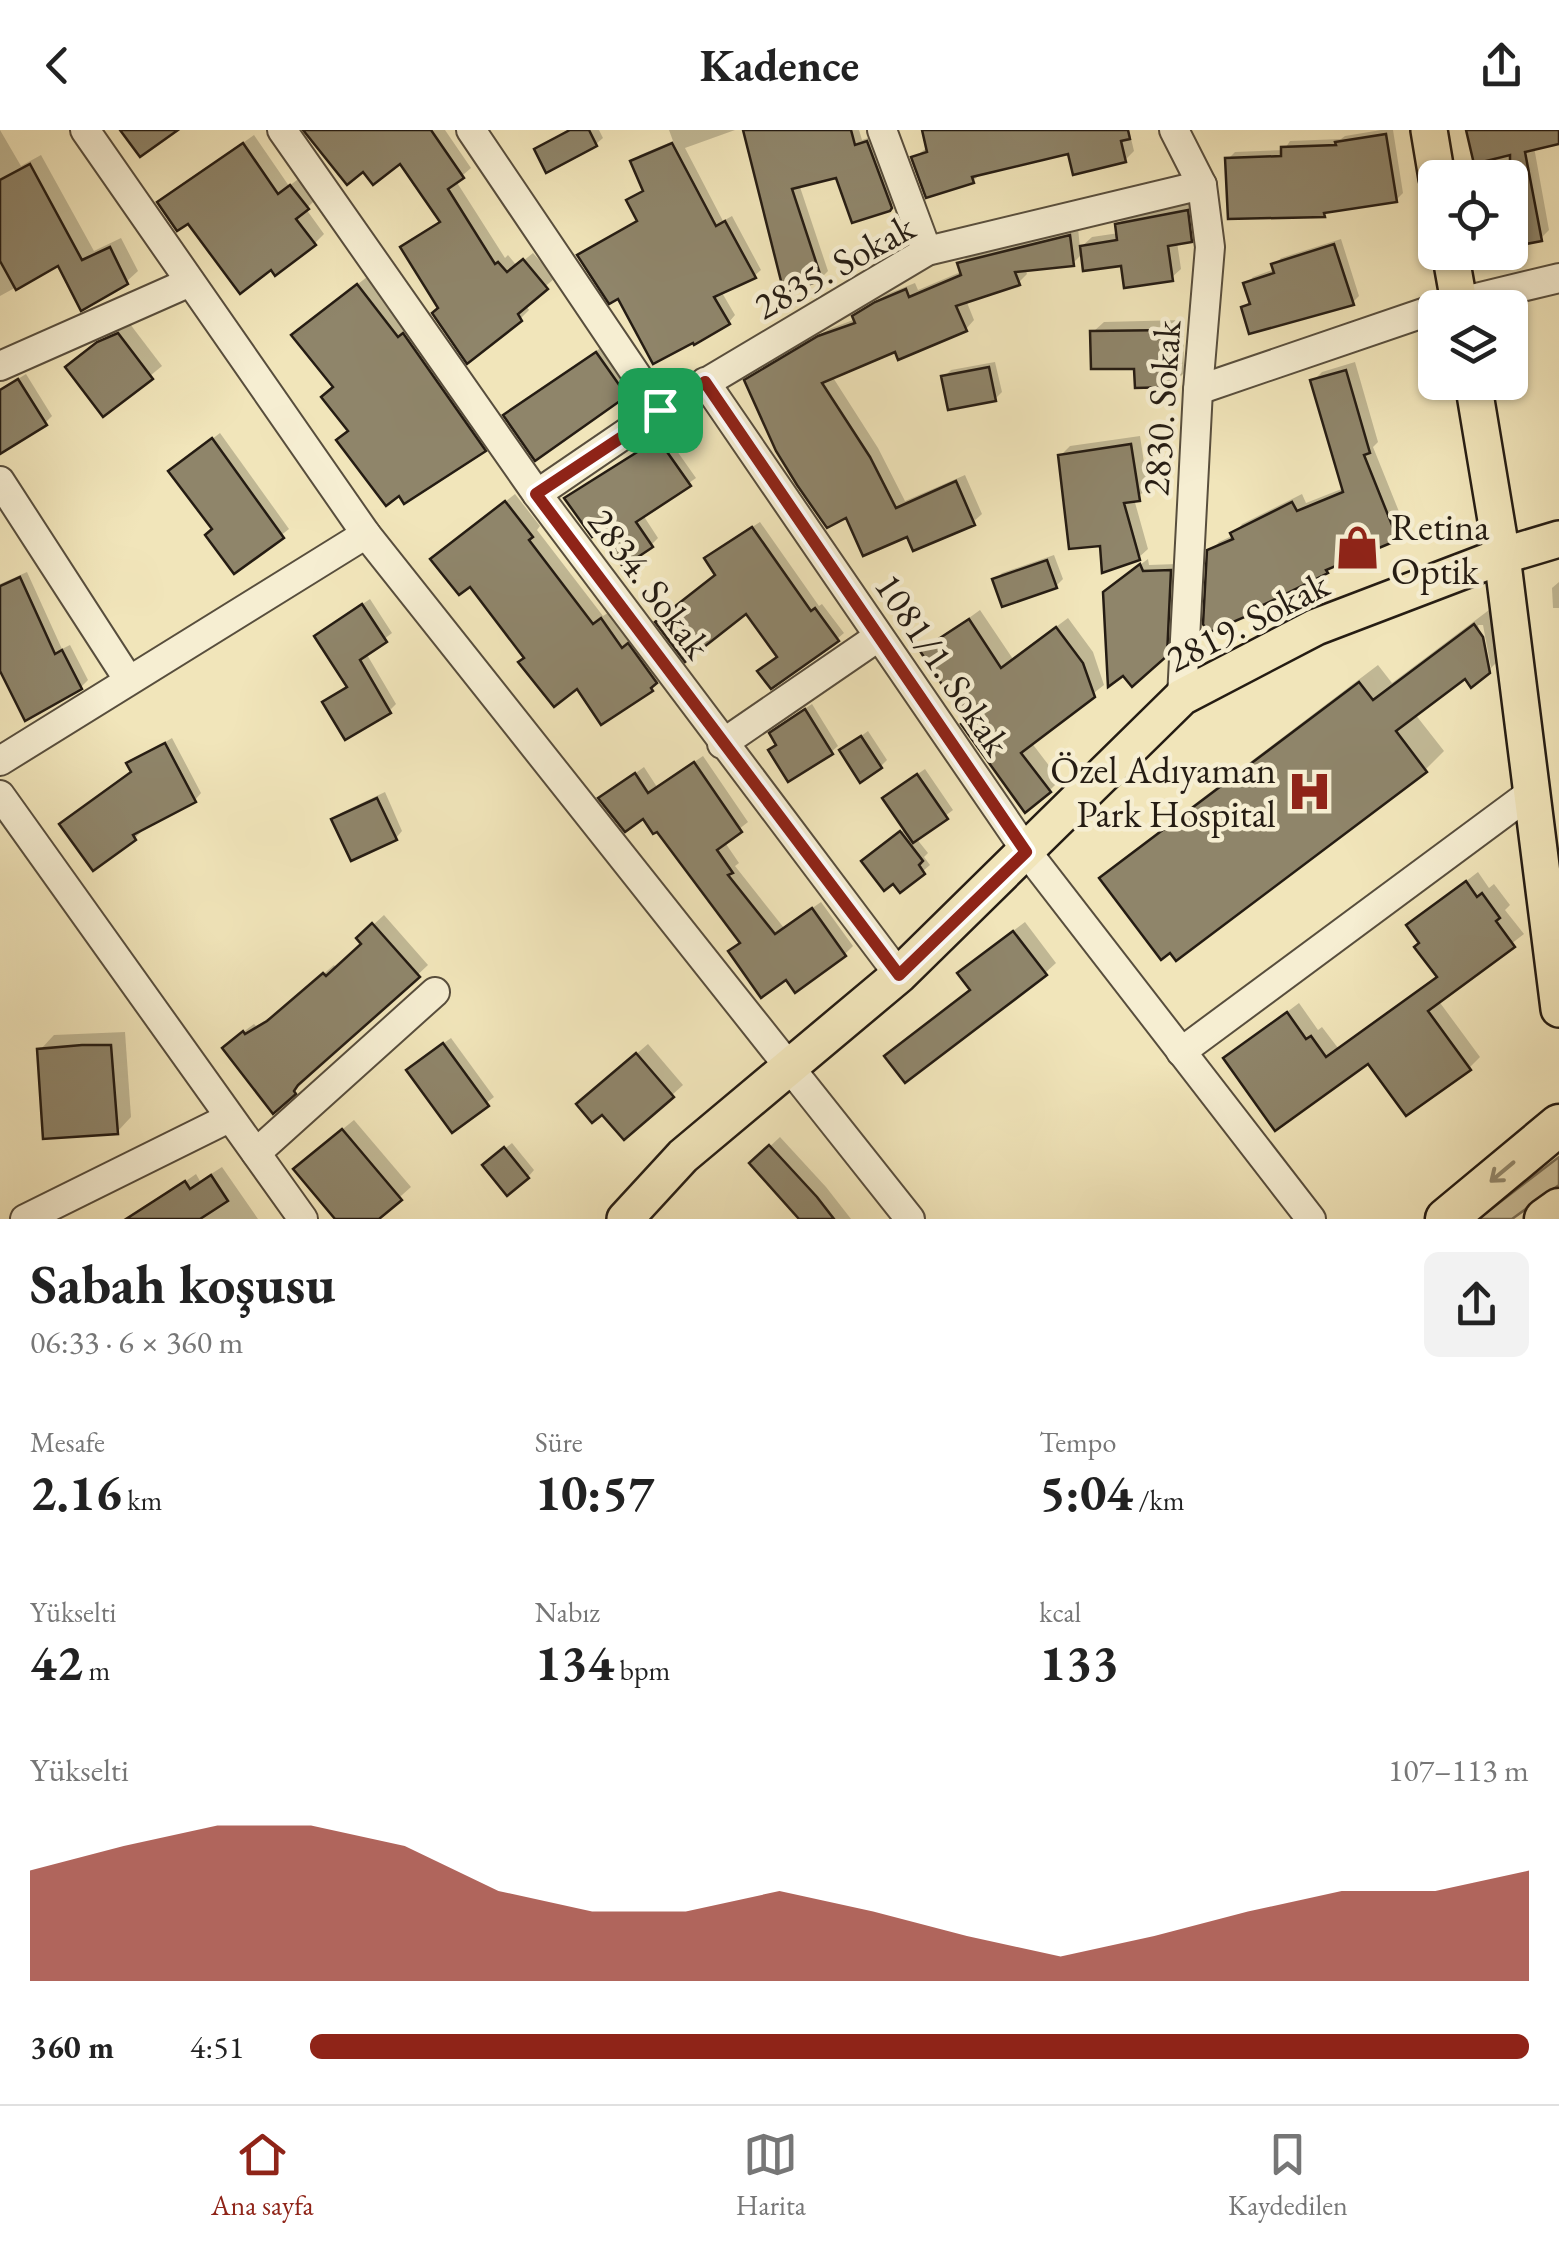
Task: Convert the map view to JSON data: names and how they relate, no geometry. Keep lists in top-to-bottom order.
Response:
{
  "streets": {
    "main road": ["2819. Sokak"],
    "street": [
      "2835. Sokak",
      "2830. Sokak",
      "2834. Sokak",
      "1081/1. Sokak"
    ]
  },
  "crossings": [
    ["2835. Sokak", "2830. Sokak"],
    ["2835. Sokak", "2834. Sokak"],
    ["2835. Sokak", "1081/1. Sokak"],
    ["2830. Sokak", "2819. Sokak"],
    ["2834. Sokak", "2819. Sokak"],
    ["2819. Sokak", "1081/1. Sokak"]
  ],
  "places": {
    "shop": ["Retina Optik"],
    "hospital": ["Özel Adıyaman Park Hospital"]
  },
  "page": {
    "header": "Kadence",
    "heading": ["Sabah koşusu", "06:33 · 6 × 360 m"],
    "stats": [
      ["Mesafe", "2.16 km"],
      ["Süre", "10:57"],
      ["Tempo", "5:04 /km"],
      ["Yükselti", "42 m"],
      ["Nabız", "134 bpm"],
      ["kcal", "133"]
    ],
    "chart": ["Yükselti", "107–113 m"],
    "list": [
      {
        "name": "360 m",
        "note": "4:51"
      }
    ],
    "tabs": ["Ana sayfa", "Harita", "Kaydedilen"]
  }
}
